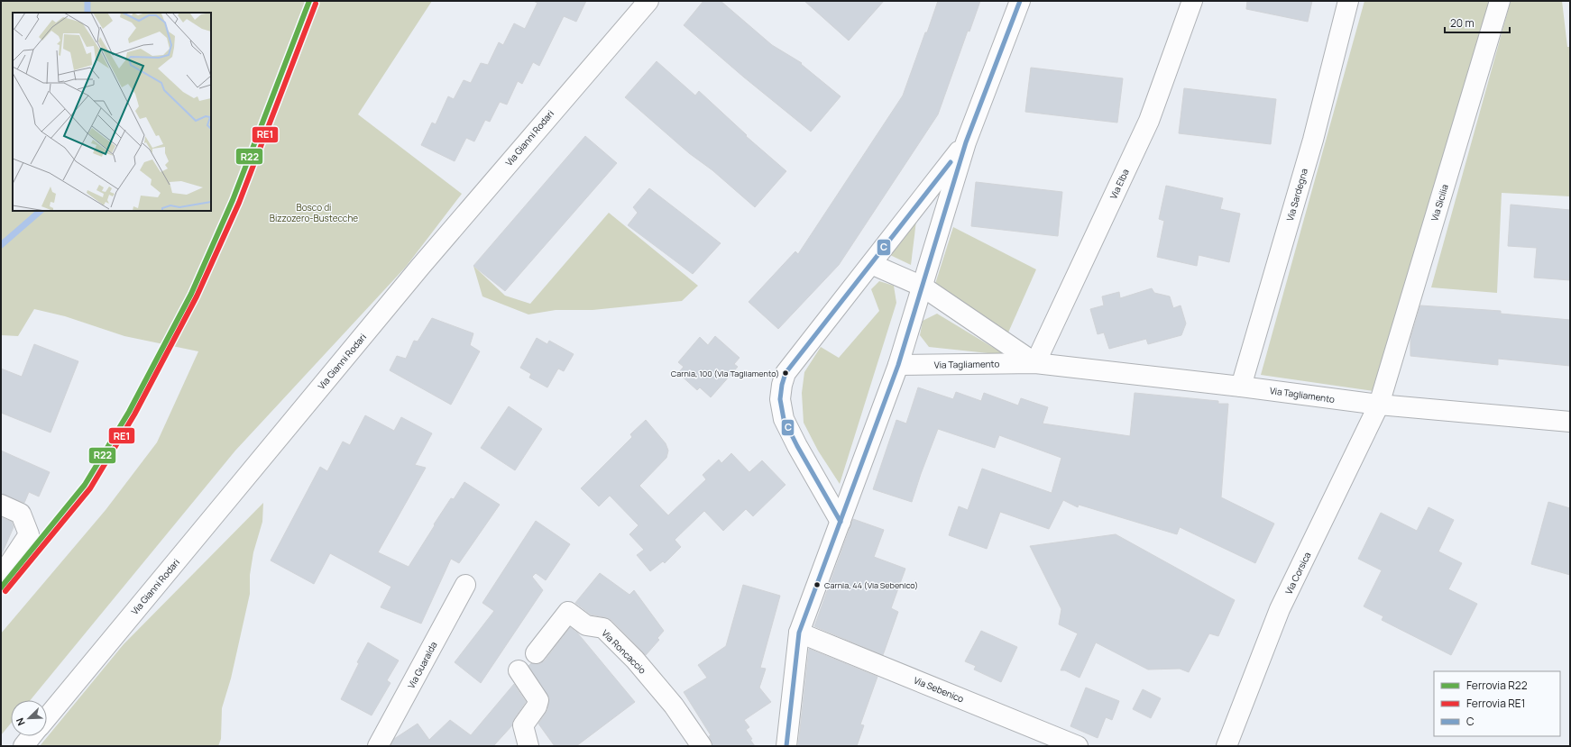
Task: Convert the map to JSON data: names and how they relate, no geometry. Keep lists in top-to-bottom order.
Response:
{
  "streets": {
    "street": [
      "Via Gianni Rodari",
      "Via Elba",
      "Via Sardegna",
      "Via Sicilia",
      "Via Tagliamento",
      "Via Corsica",
      "Via Roncaccio",
      "Via Guaralda",
      "Via Sebenico"
    ]
  },
  "crossings": [
    ["Via Elba", "Via Tagliamento"],
    ["Via Sardegna", "Via Tagliamento"],
    ["Via Sicilia", "Via Tagliamento"],
    ["Via Sicilia", "Via Corsica"],
    ["Via Tagliamento", "Via Corsica"]
  ],
  "parks": ["Bosco di Bizzozero-Bustecche"],
  "places": ["Carnia, 100 (Via Tagliamento)", "Carnia, 44 (Via Sebenico)"],
  "lines": ["rail line R22", "transit line C", "rail line RE1"],
  "legend": ["Ferrovia R22", "Ferrovia RE1", "C"],
  "scale_bar": "20 m",
  "north": "bottom left"
}
